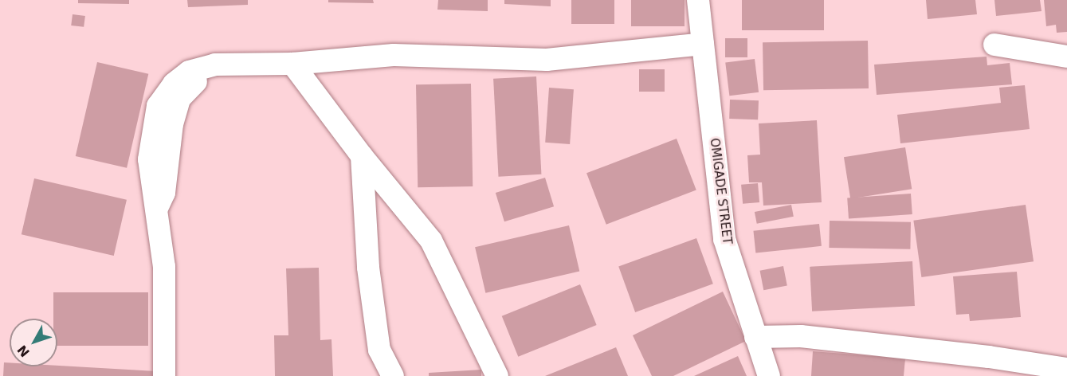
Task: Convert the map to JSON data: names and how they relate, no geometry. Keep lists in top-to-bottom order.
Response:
{
  "streets": {
    "street": ["OMIGADE STREET"]
  },
  "north": "bottom left"
}
